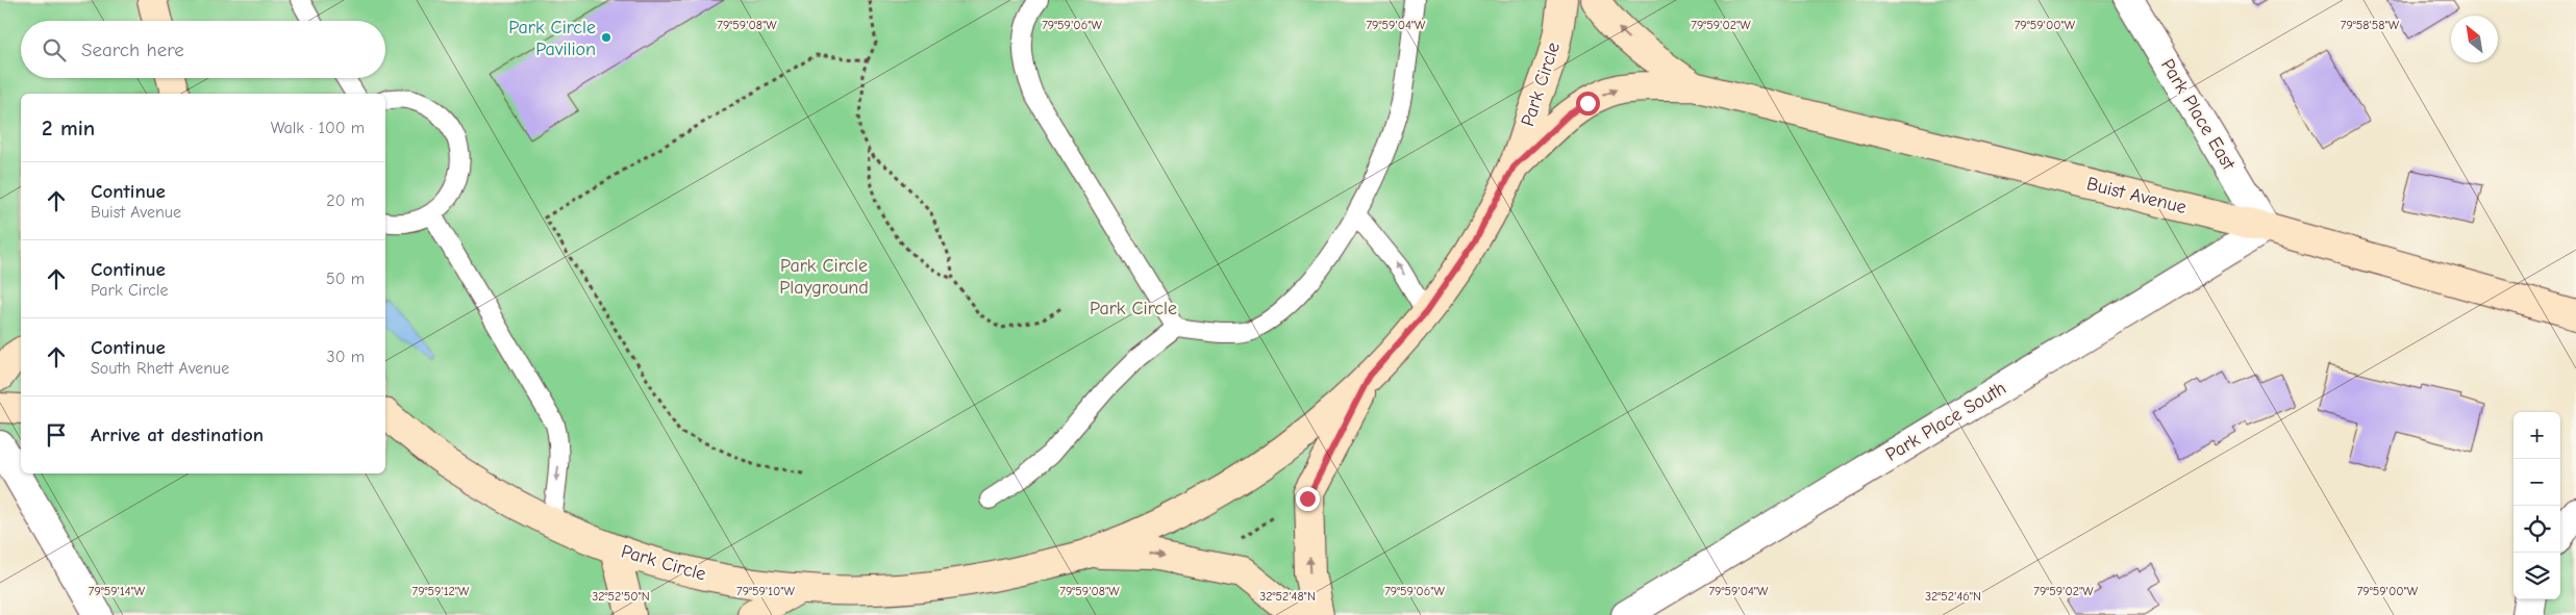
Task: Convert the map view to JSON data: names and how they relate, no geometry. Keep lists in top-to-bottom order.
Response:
{
  "streets": {
    "street": [
      "Park Circle",
      "Park Place East",
      "Buist Avenue",
      "Park Place South"
    ]
  },
  "crossings": [
    ["Park Circle", "Buist Avenue"],
    ["Park Place East", "Buist Avenue"],
    ["Park Place East", "Park Place South"],
    ["Buist Avenue", "Park Place South"]
  ],
  "parks": ["Park Circle Playground", "Park Circle"],
  "places": ["Park Circle Pavilion"],
  "north": "top left",
  "page": {
    "search": "Search here",
    "heading": ["2 min", "Walk · 100 m"],
    "list": [
      ["Continue", "Buist Avenue", "20 m"],
      ["Continue", "Park Circle", "50 m"],
      ["Continue", "South Rhett Avenue", "30 m"],
      "Arrive at destination"
    ],
    "map_buttons": ["+", "−"]
  },
  "coordinates": [
    "79°59'06\"W",
    "79°59'04\"W",
    "79°59'00\"W",
    "79°58'58\"W",
    "79°59'08\"W",
    "79°59'02\"W",
    "79°59'14\"W",
    "79°59'12\"W",
    "79°59'10\"W",
    "32°52'50\"N",
    "32°52'48\"N",
    "32°52'46\"N"
  ]
}
